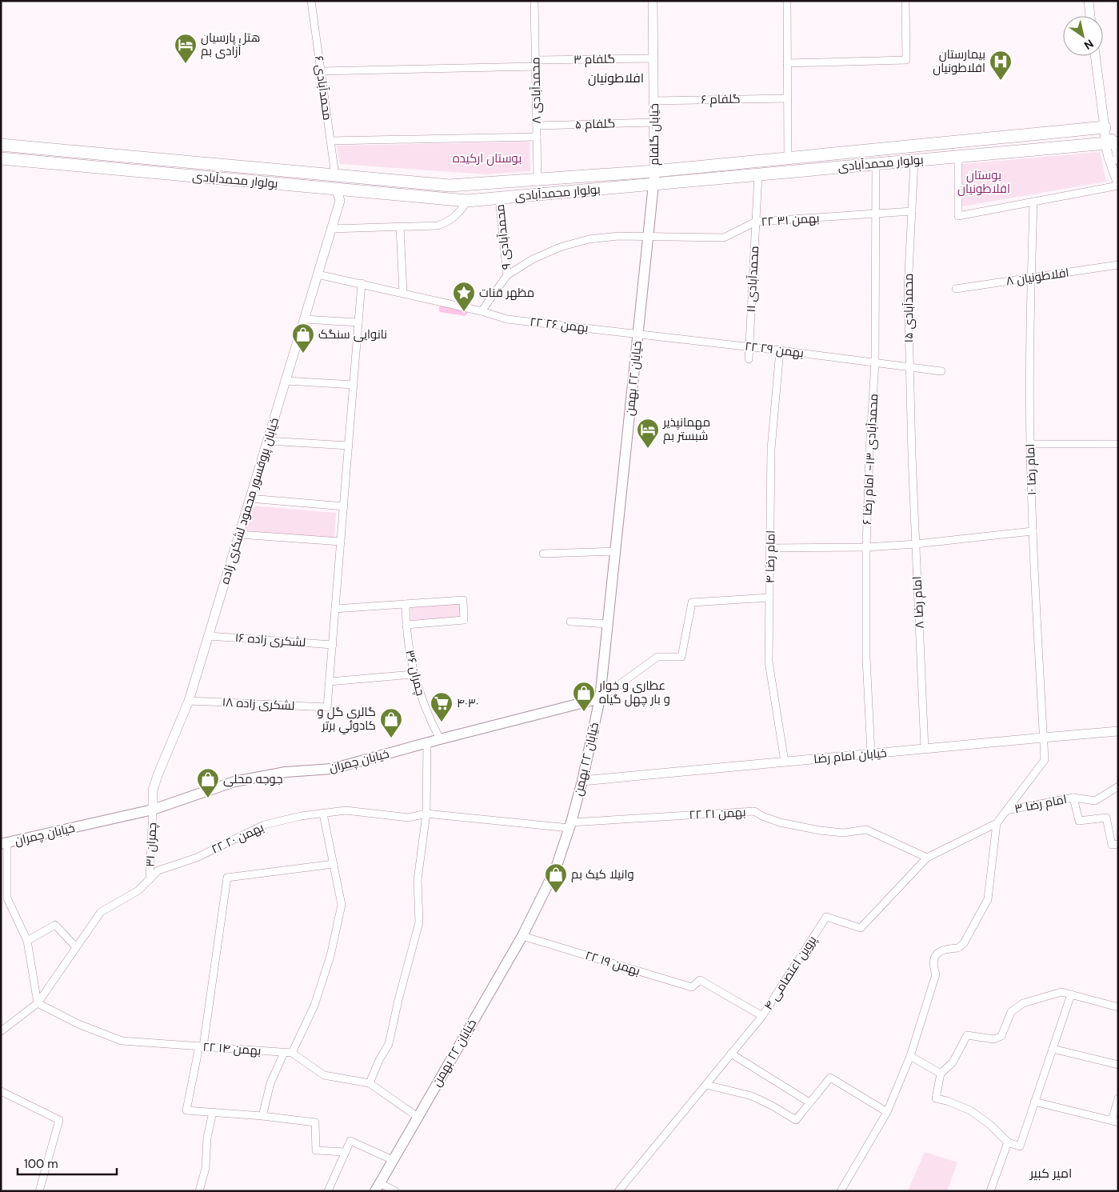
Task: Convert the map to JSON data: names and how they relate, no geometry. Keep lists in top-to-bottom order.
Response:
{
  "streets": {
    "main road": ["بولوار محمدآبادی", "خیابان ۲۲ بهمن", "خیابان چمران"],
    "street": [
      "گلفام ۳",
      "محمدآبادی ۶",
      "محمدآبادی ۸",
      "گلفام ۶",
      "گلفام ۵",
      "خیابان گلفام",
      "۲۲ بهمن ۳۱",
      "محمدآبادی ۹",
      "افلاطونیان ۸",
      "محمدآبادی ۱۱",
      "محمدآبادی ۱۵",
      "۲۲ بهمن ۲۶",
      "۲۲ بهمن ۲۹",
      "محمدآبادی ۱۳- امام رضا ۶",
      "امام رضا ۱۰",
      "خیابان پروفسور محمود لشکری زاده",
      "امام رضا ۴",
      "امام رضا ۸",
      "لشکری زاده ١۶",
      "چمران ۳۶",
      "لشکری زاده ۱۸",
      "خیابان امام رضا",
      "امام رضا ۳",
      "۲۲ بهمن ۲۱",
      "۲۲ بهمن ۲۰",
      "چمران ۳۱",
      "۲۲ بهمن ۱۹",
      "پروین اعتصامی ۴",
      "۲۲ بهمن ۱۴"
    ]
  },
  "crossings": [
    ["گلفام ۳", "محمدآبادی ۶"],
    ["گلفام ۳", "محمدآبادی ۸"],
    ["گلفام ۳", "خیابان گلفام"],
    ["محمدآبادی ۶", "بولوار محمدآبادی"],
    ["محمدآبادی ۸", "گلفام ۵"],
    ["محمدآبادی ۸", "بولوار محمدآبادی"],
    ["گلفام ۶", "خیابان گلفام"],
    ["گلفام ۵", "خیابان گلفام"],
    ["خیابان گلفام", "بولوار محمدآبادی"],
    ["خیابان گلفام", "خیابان ۲۲ بهمن"],
    ["بولوار محمدآبادی", "محمدآبادی ۹"],
    ["بولوار محمدآبادی", "محمدآبادی ۱۱"],
    ["بولوار محمدآبادی", "محمدآبادی ۱۵"],
    ["بولوار محمدآبادی", "خیابان ۲۲ بهمن"],
    ["بولوار محمدآبادی", "محمدآبادی ۱۳- امام رضا ۶"],
    ["بولوار محمدآبادی", "خیابان پروفسور محمود لشکری زاده"],
    ["۲۲ بهمن ۳۱", "محمدآبادی ۹"],
    ["۲۲ بهمن ۳۱", "محمدآبادی ۱۱"],
    ["۲۲ بهمن ۳۱", "محمدآبادی ۱۵"],
    ["۲۲ بهمن ۳۱", "خیابان ۲۲ بهمن"],
    ["۲۲ بهمن ۳۱", "محمدآبادی ۱۳- امام رضا ۶"],
    ["افلاطونیان ۸", "امام رضا ۱۰"],
    ["محمدآبادی ۱۱", "۲۲ بهمن ۲۹"],
    ["محمدآبادی ۱۵", "۲۲ بهمن ۲۹"],
    ["محمدآبادی ۱۵", "امام رضا ۸"],
    ["۲۲ بهمن ۲۶", "۲۲ بهمن ۲۹"],
    ["۲۲ بهمن ۲۶", "خیابان ۲۲ بهمن"],
    ["۲۲ بهمن ۲۶", "خیابان پروفسور محمود لشکری زاده"],
    ["۲۲ بهمن ۲۹", "خیابان ۲۲ بهمن"],
    ["۲۲ بهمن ۲۹", "محمدآبادی ۱۳- امام رضا ۶"],
    ["۲۲ بهمن ۲۹", "امام رضا ۴"],
    ["خیابان ۲۲ بهمن", "خیابان امام رضا"],
    ["خیابان ۲۲ بهمن", "خیابان چمران"],
    ["خیابان ۲۲ بهمن", "۲۲ بهمن ۲۱"],
    ["خیابان ۲۲ بهمن", "۲۲ بهمن ۲۰"],
    ["خیابان ۲۲ بهمن", "۲۲ بهمن ۱۹"],
    ["محمدآبادی ۱۳- امام رضا ۶", "خیابان امام رضا"],
    ["امام رضا ۱۰", "خیابان امام رضا"],
    ["امام رضا ۱۰", "امام رضا ۳"],
    ["امام رضا ۱۰", "پروین اعتصامی ۴"],
    ["خیابان پروفسور محمود لشکری زاده", "لشکری زاده ١۶"],
    ["خیابان پروفسور محمود لشکری زاده", "لشکری زاده ۱۸"],
    ["خیابان پروفسور محمود لشکری زاده", "خیابان چمران"],
    ["خیابان پروفسور محمود لشکری زاده", "چمران ۳۱"],
    ["امام رضا ۴", "خیابان امام رضا"],
    ["امام رضا ۸", "خیابان امام رضا"],
    ["چمران ۳۶", "خیابان چمران"],
    ["خیابان چمران", "چمران ۳۱"],
    ["۲۲ بهمن ۲۱", "۲۲ بهمن ۲۰"],
    ["۲۲ بهمن ۲۱", "پروین اعتصامی ۴"],
    ["۲۲ بهمن ۲۰", "چمران ۳۱"],
    ["۲۲ بهمن ۲۰", "۲۲ بهمن ۱۴"],
    ["۲۲ بهمن ۱۹", "پروین اعتصامی ۴"]
  ],
  "districts": ["افلاطونیان", "امیر کبیر"],
  "parks": ["بوستان ارکیده", "بوستان افلاطونیان"],
  "places": {
    "hotel": ["هتل پارسیان آزادی بم", "مهمانپذیر شبستر بم"],
    "hospital": ["بیمارستان افلاطونیان"],
    "place": ["مظهر قنات"],
    "shop": [
      "نانوایی سنگک",
      "عطاری و خوار و بار چهل گیاه",
      "گالري گل و كادوئي برتر",
      "جوجه محلی",
      "وانیلا کیک بم"
    ],
    "supermarket": ["۴۰۳۰"]
  },
  "scale_bar": "100 m",
  "north": "bottom right"
}
